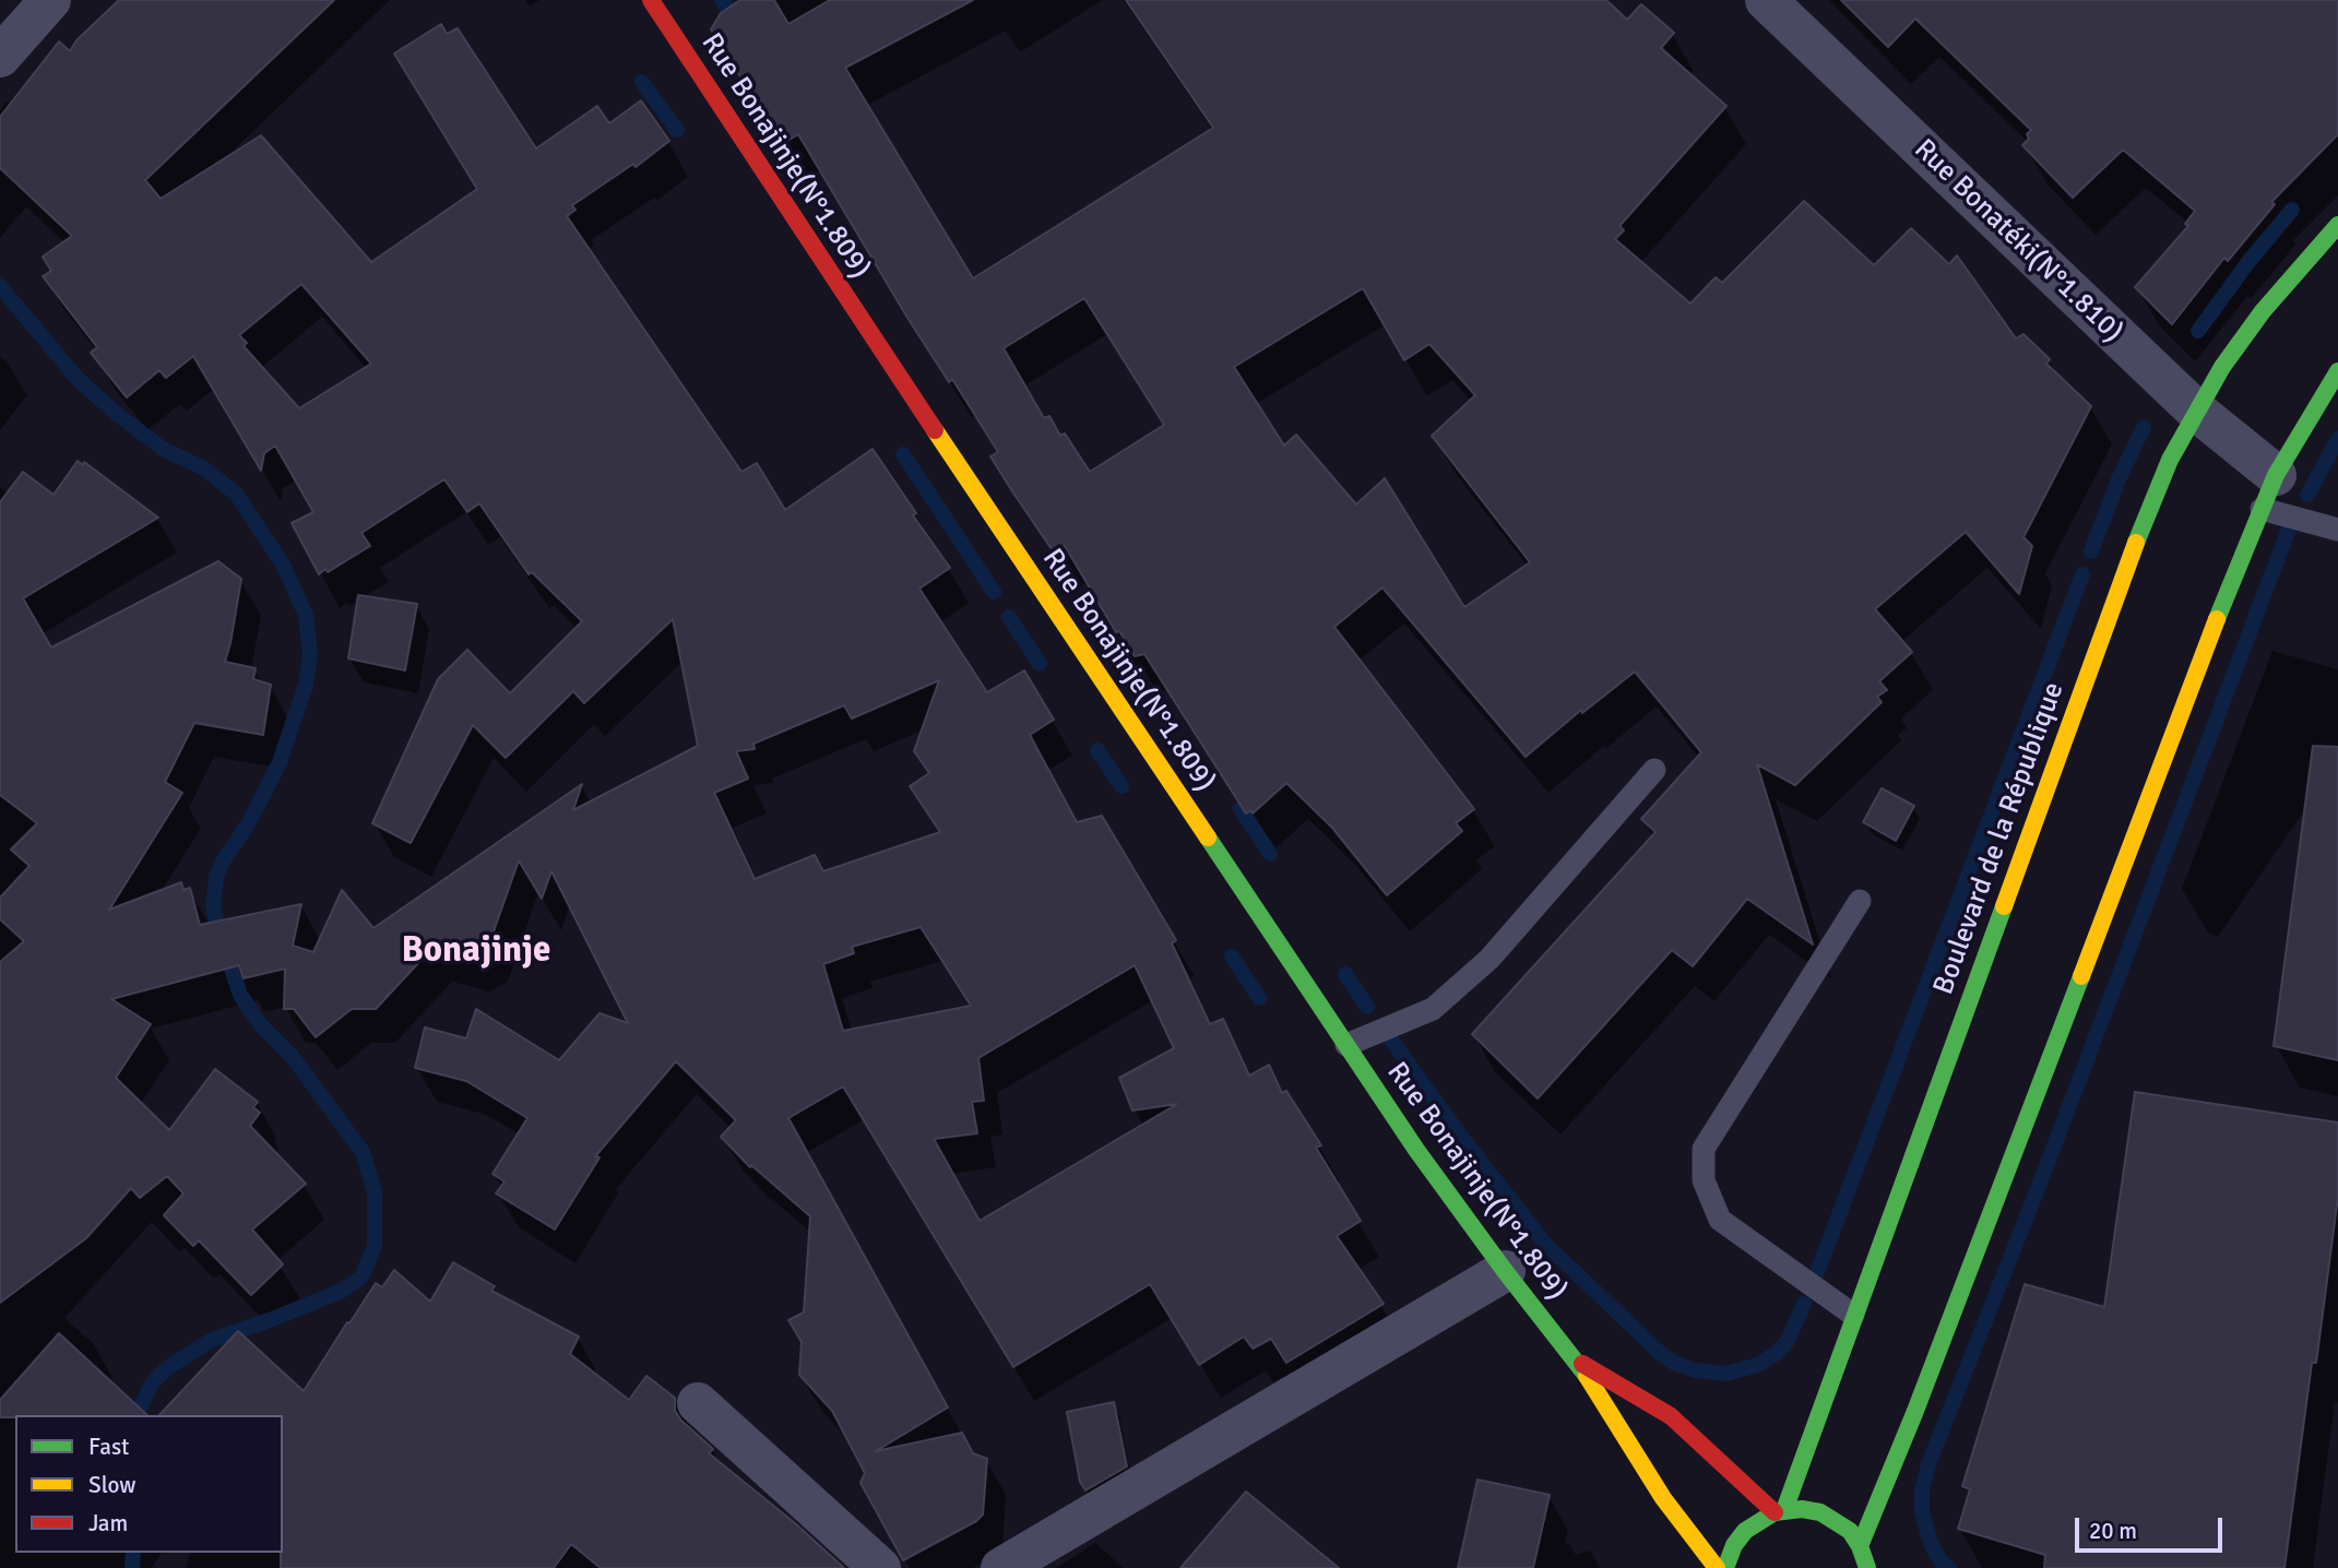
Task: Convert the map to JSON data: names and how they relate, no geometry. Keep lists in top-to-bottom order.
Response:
{
  "streets": {
    "main road": ["Rue Bonajinje(N°1.809)", "Boulevard de la République"],
    "street": ["Rue Bonatéki(N°1.810)"]
  },
  "crossings": [
    ["Rue Bonajinje(N°1.809)", "Boulevard de la République"],
    ["Rue Bonatéki(N°1.810)", "Boulevard de la République"]
  ],
  "districts": ["Bonajinje"],
  "legend": ["Fast", "Slow", "Jam"],
  "scale_bar": "20 m"
}
